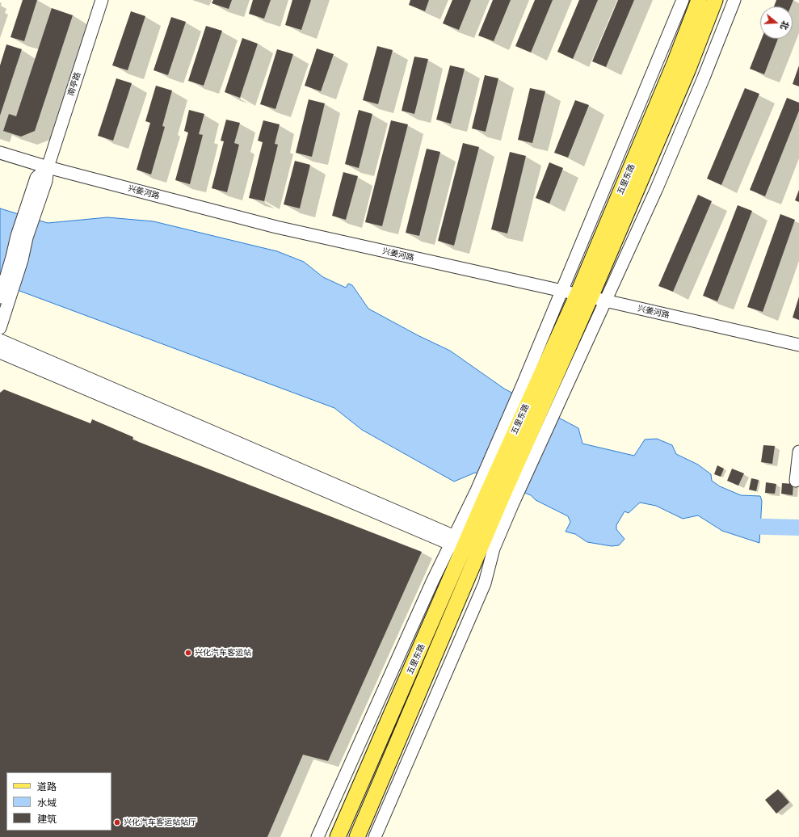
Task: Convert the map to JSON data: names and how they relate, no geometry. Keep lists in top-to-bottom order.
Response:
{
  "streets": {
    "main road": ["五里东路"],
    "street": ["南亭路", "兴姜河路"]
  },
  "crossings": [
    ["南亭路", "兴姜河路"],
    ["五里东路", "兴姜河路"]
  ],
  "places": ["兴化汽车客运站", "兴化汽车客运站站厅"],
  "legend": ["道路", "水域", "建筑"],
  "north": "right"
}
